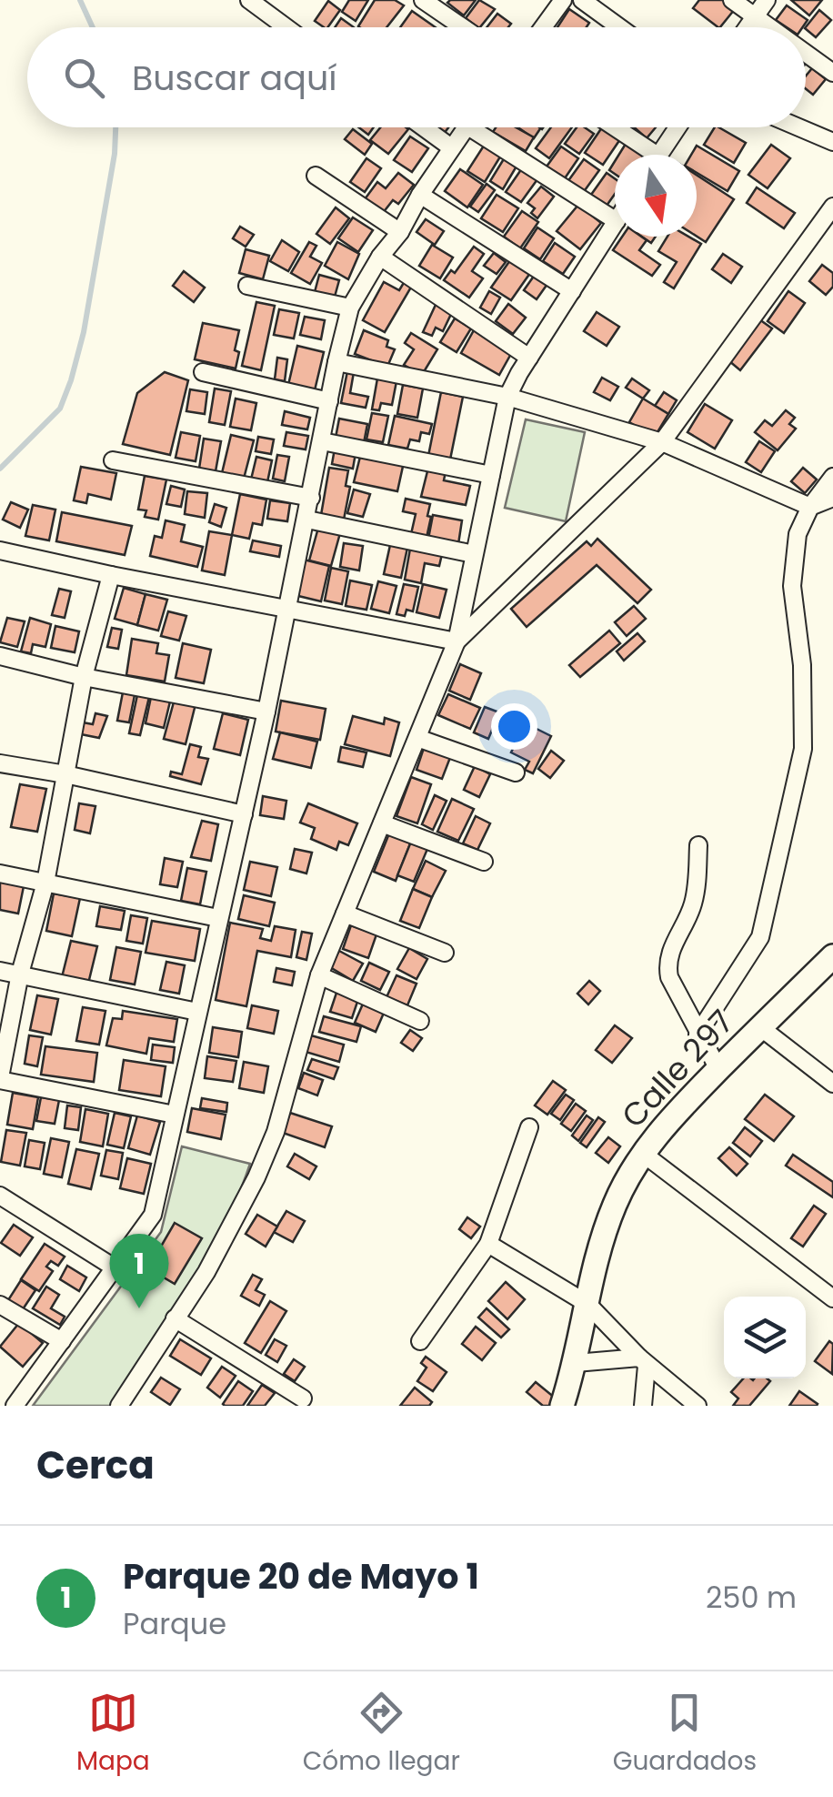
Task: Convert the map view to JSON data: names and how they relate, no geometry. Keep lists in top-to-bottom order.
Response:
{
  "streets": {
    "street": ["Calle 297"]
  },
  "north": "bottom",
  "page": {
    "search": "Buscar aquí",
    "pins": "1",
    "heading": "Cerca",
    "list": [
      {
        "mark": "1",
        "name": "Parque 20 de Mayo 1",
        "note": "Parque",
        "value": "250 m"
      }
    ],
    "nav": ["Mapa", "Cómo llegar", "Guardados"]
  }
}
